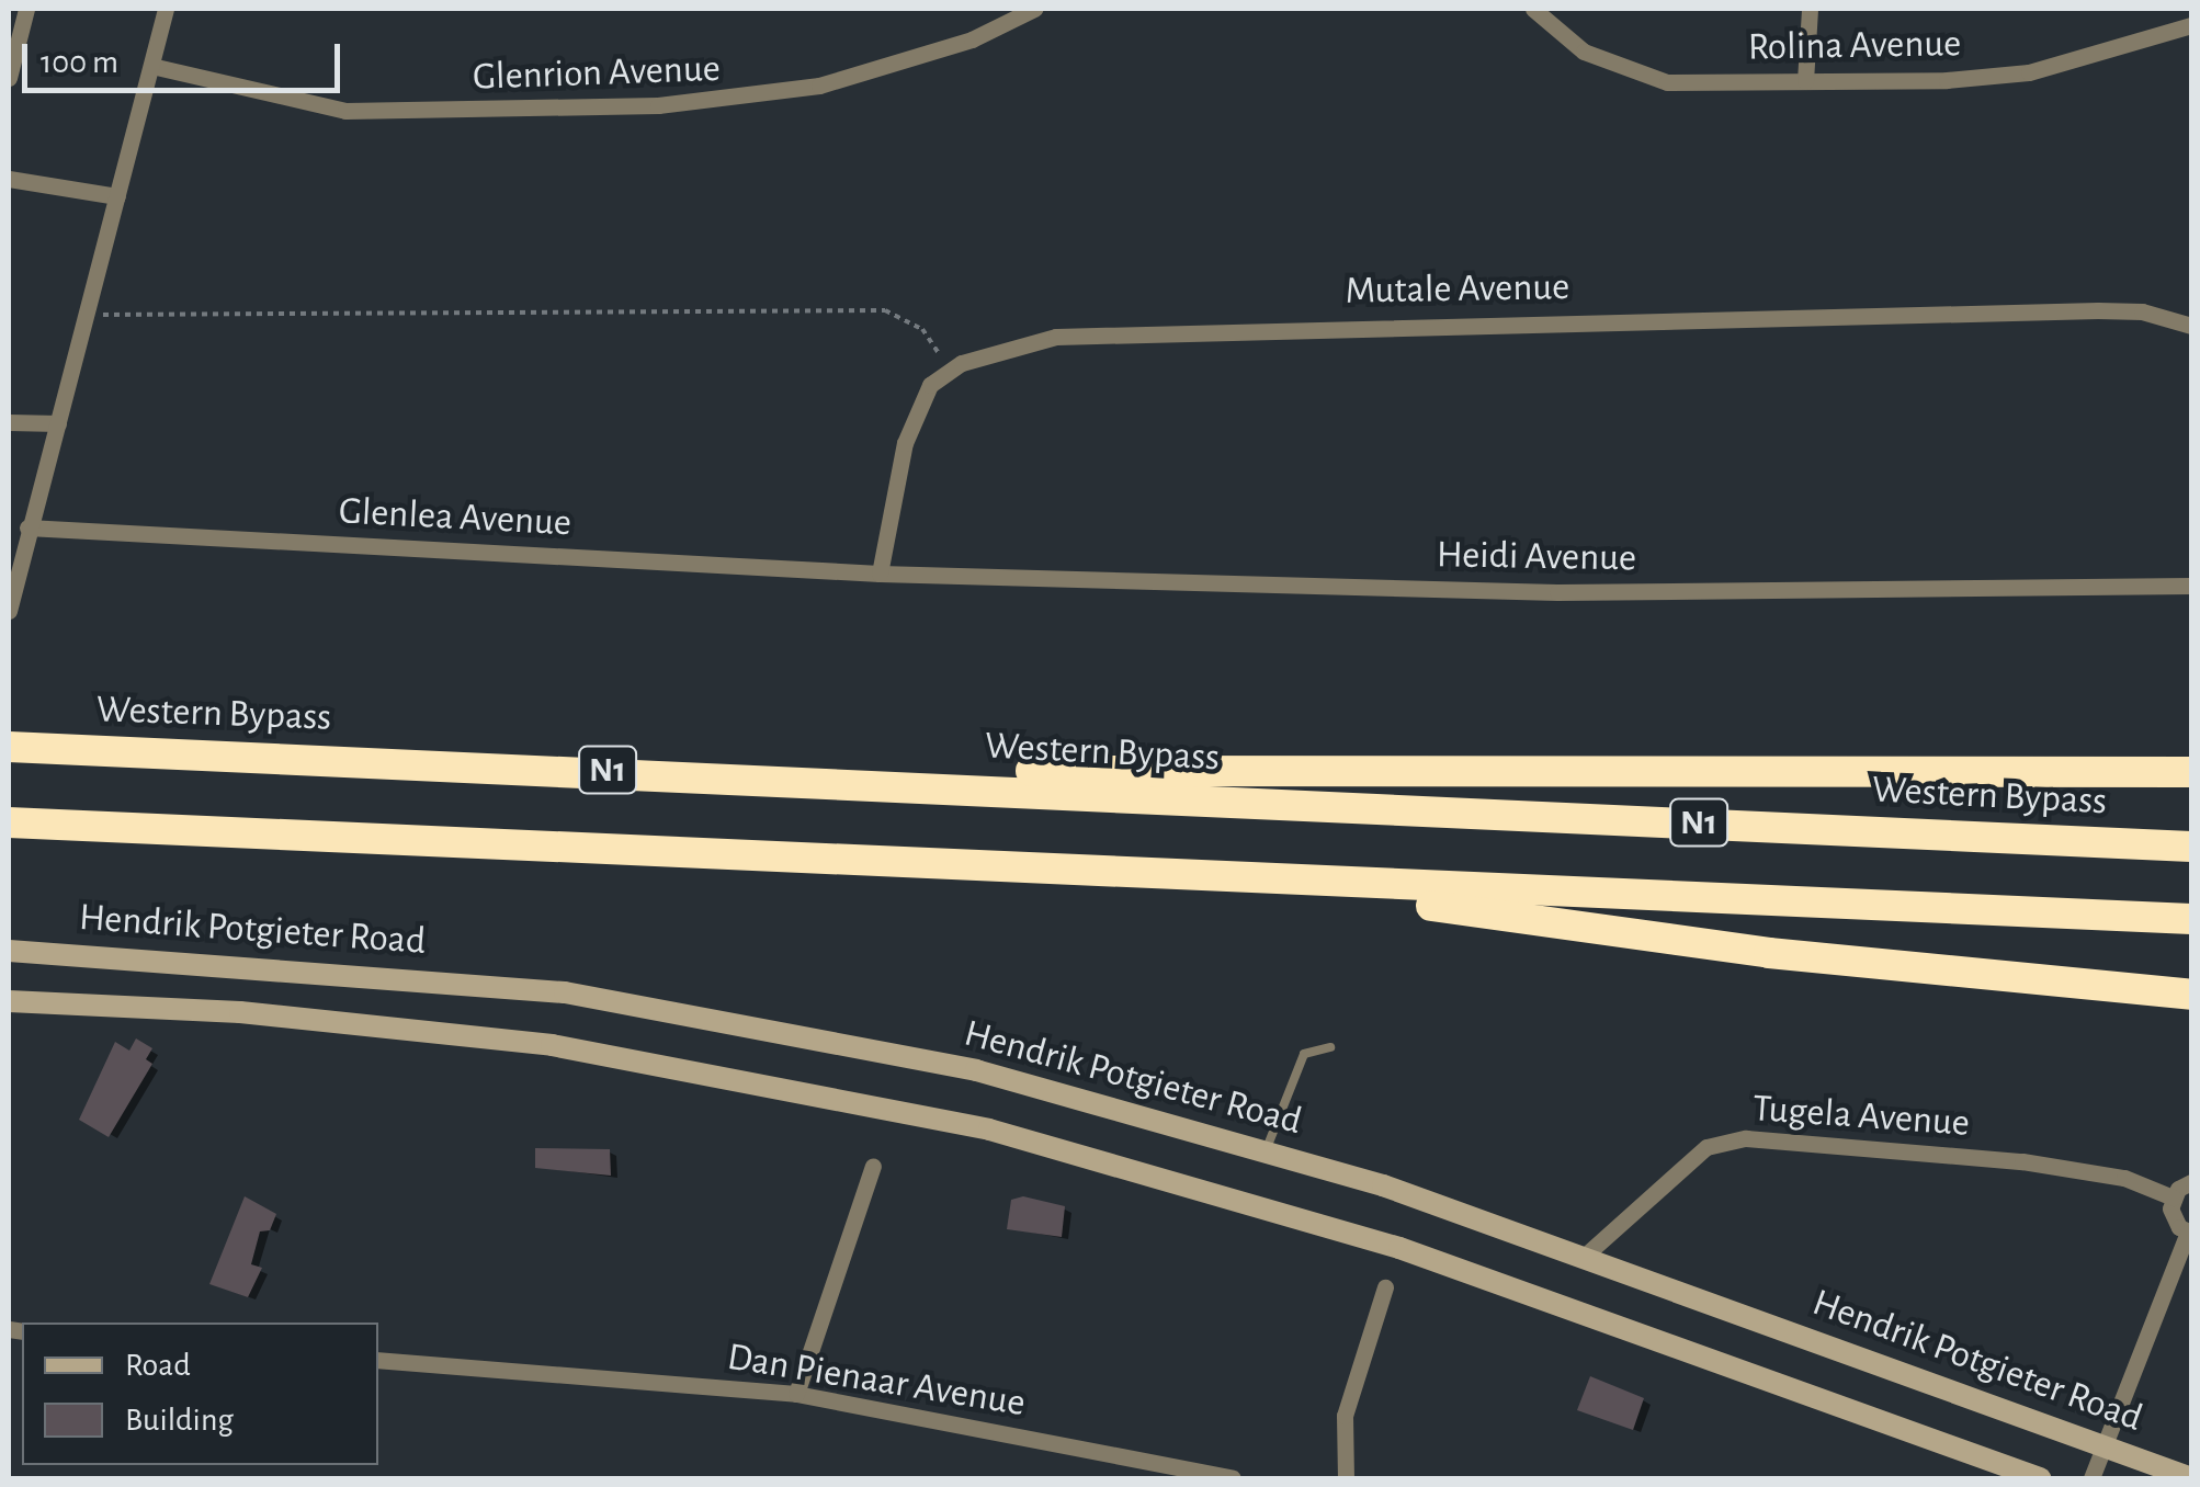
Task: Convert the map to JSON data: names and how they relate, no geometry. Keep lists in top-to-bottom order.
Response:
{
  "streets": {
    "highway": ["Western Bypass", "N1"],
    "main road": ["Hendrik Potgieter Road"],
    "street": [
      "Rolina Avenue",
      "Glenrion Avenue",
      "Mutale Avenue",
      "Glenlea Avenue",
      "Heidi Avenue",
      "Tugela Avenue",
      "Dan Pienaar Avenue"
    ]
  },
  "crossings": [
    ["Mutale Avenue", "Glenlea Avenue"],
    ["Mutale Avenue", "Heidi Avenue"],
    ["Glenlea Avenue", "Heidi Avenue"],
    ["Hendrik Potgieter Road", "Tugela Avenue"]
  ],
  "legend": ["Road", "Building"],
  "scale_bar": "100 m"
}
